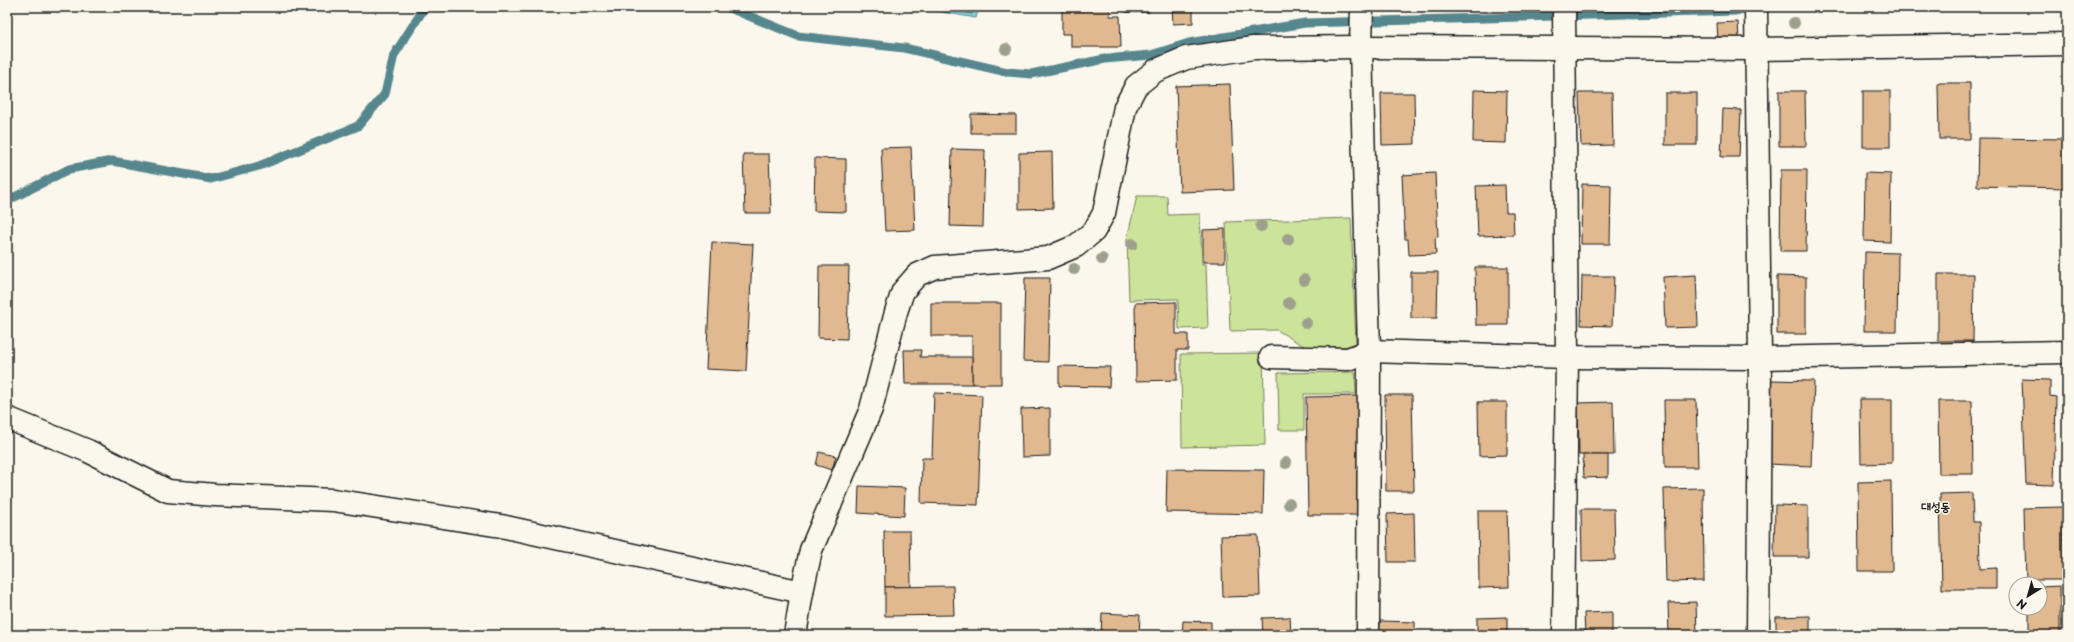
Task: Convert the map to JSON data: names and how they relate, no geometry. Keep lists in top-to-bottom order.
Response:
{
  "districts": ["대성동"],
  "north": "bottom left"
}
